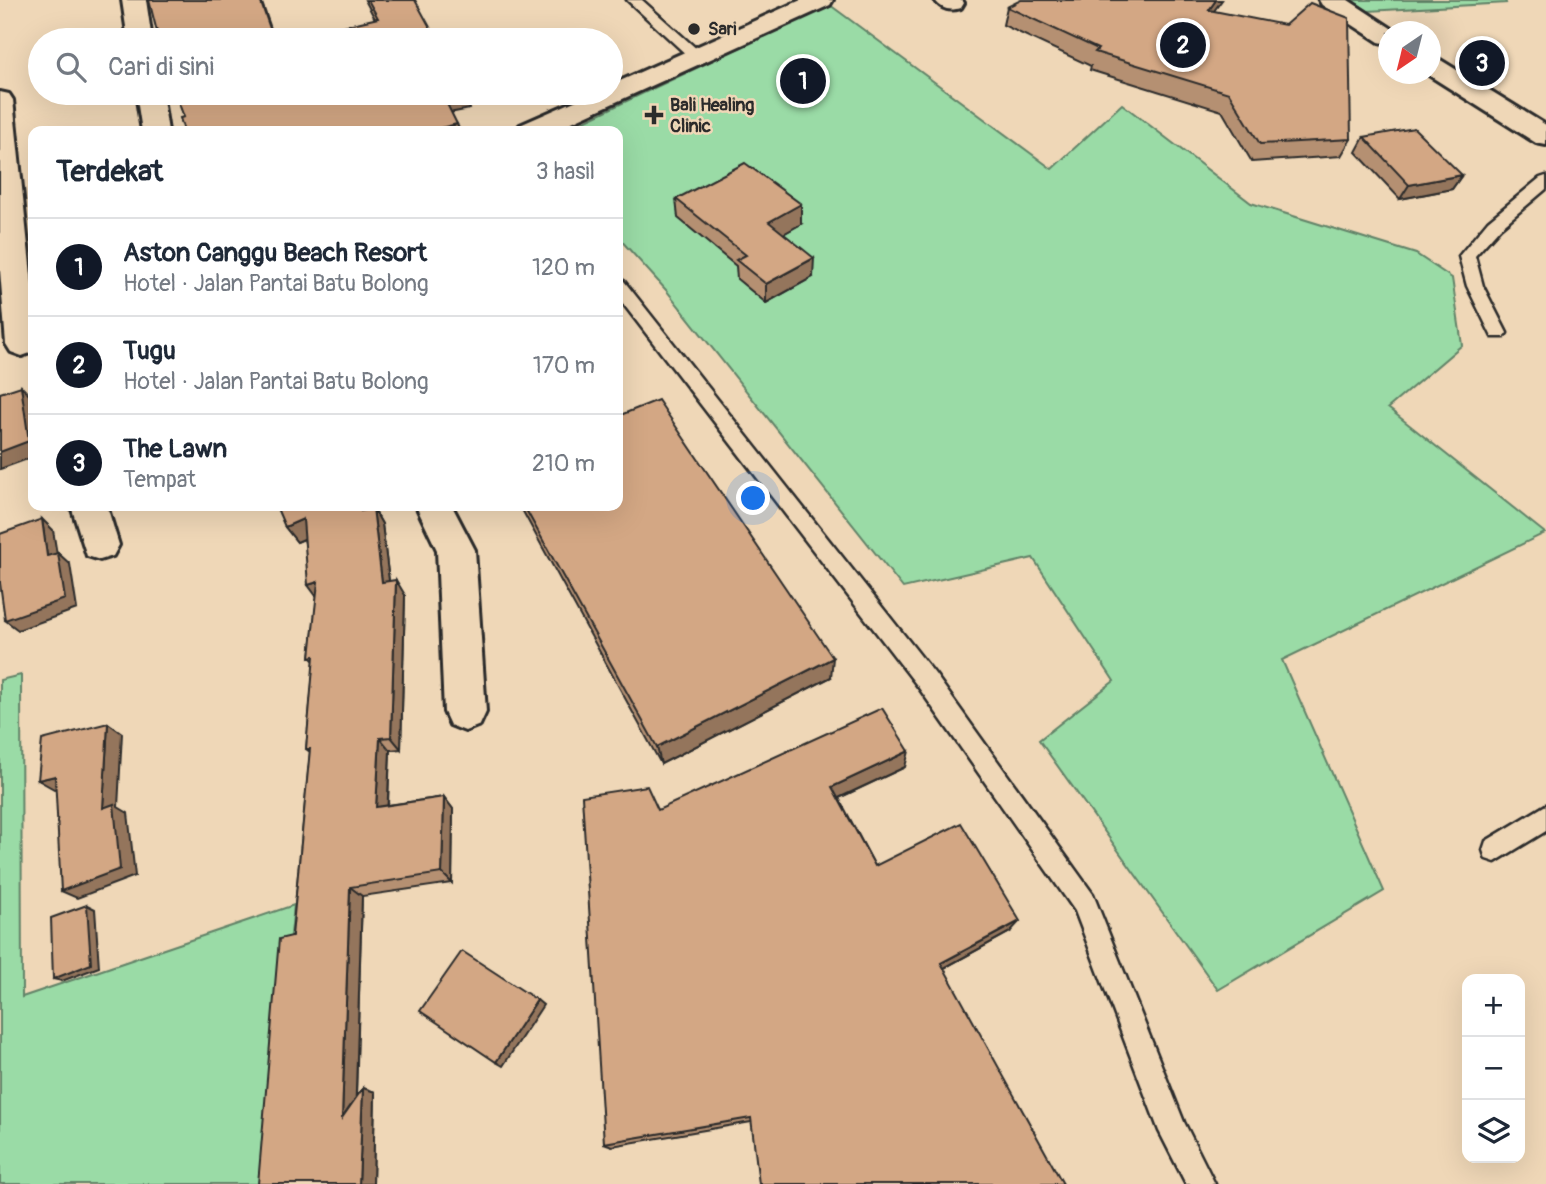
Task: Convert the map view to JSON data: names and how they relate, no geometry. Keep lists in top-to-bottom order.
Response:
{
  "places": {
    "other": ["Sari"],
    "health": ["Bali Healing Clinic"]
  },
  "north": "bottom left",
  "page": {
    "pins": ["2", "3", "1"],
    "search": "Cari di sini",
    "heading": ["Terdekat", "3 hasil"],
    "list": [
      {
        "mark": "1",
        "name": "Aston Canggu Beach Resort",
        "note": "Hotel · Jalan Pantai Batu Bolong",
        "value": "120 m"
      },
      {
        "mark": "2",
        "name": "Tugu",
        "note": "Hotel · Jalan Pantai Batu Bolong",
        "value": "170 m"
      },
      {
        "mark": "3",
        "name": "The Lawn",
        "note": "Tempat",
        "value": "210 m"
      }
    ],
    "map_buttons": ["+", "−"]
  }
}
